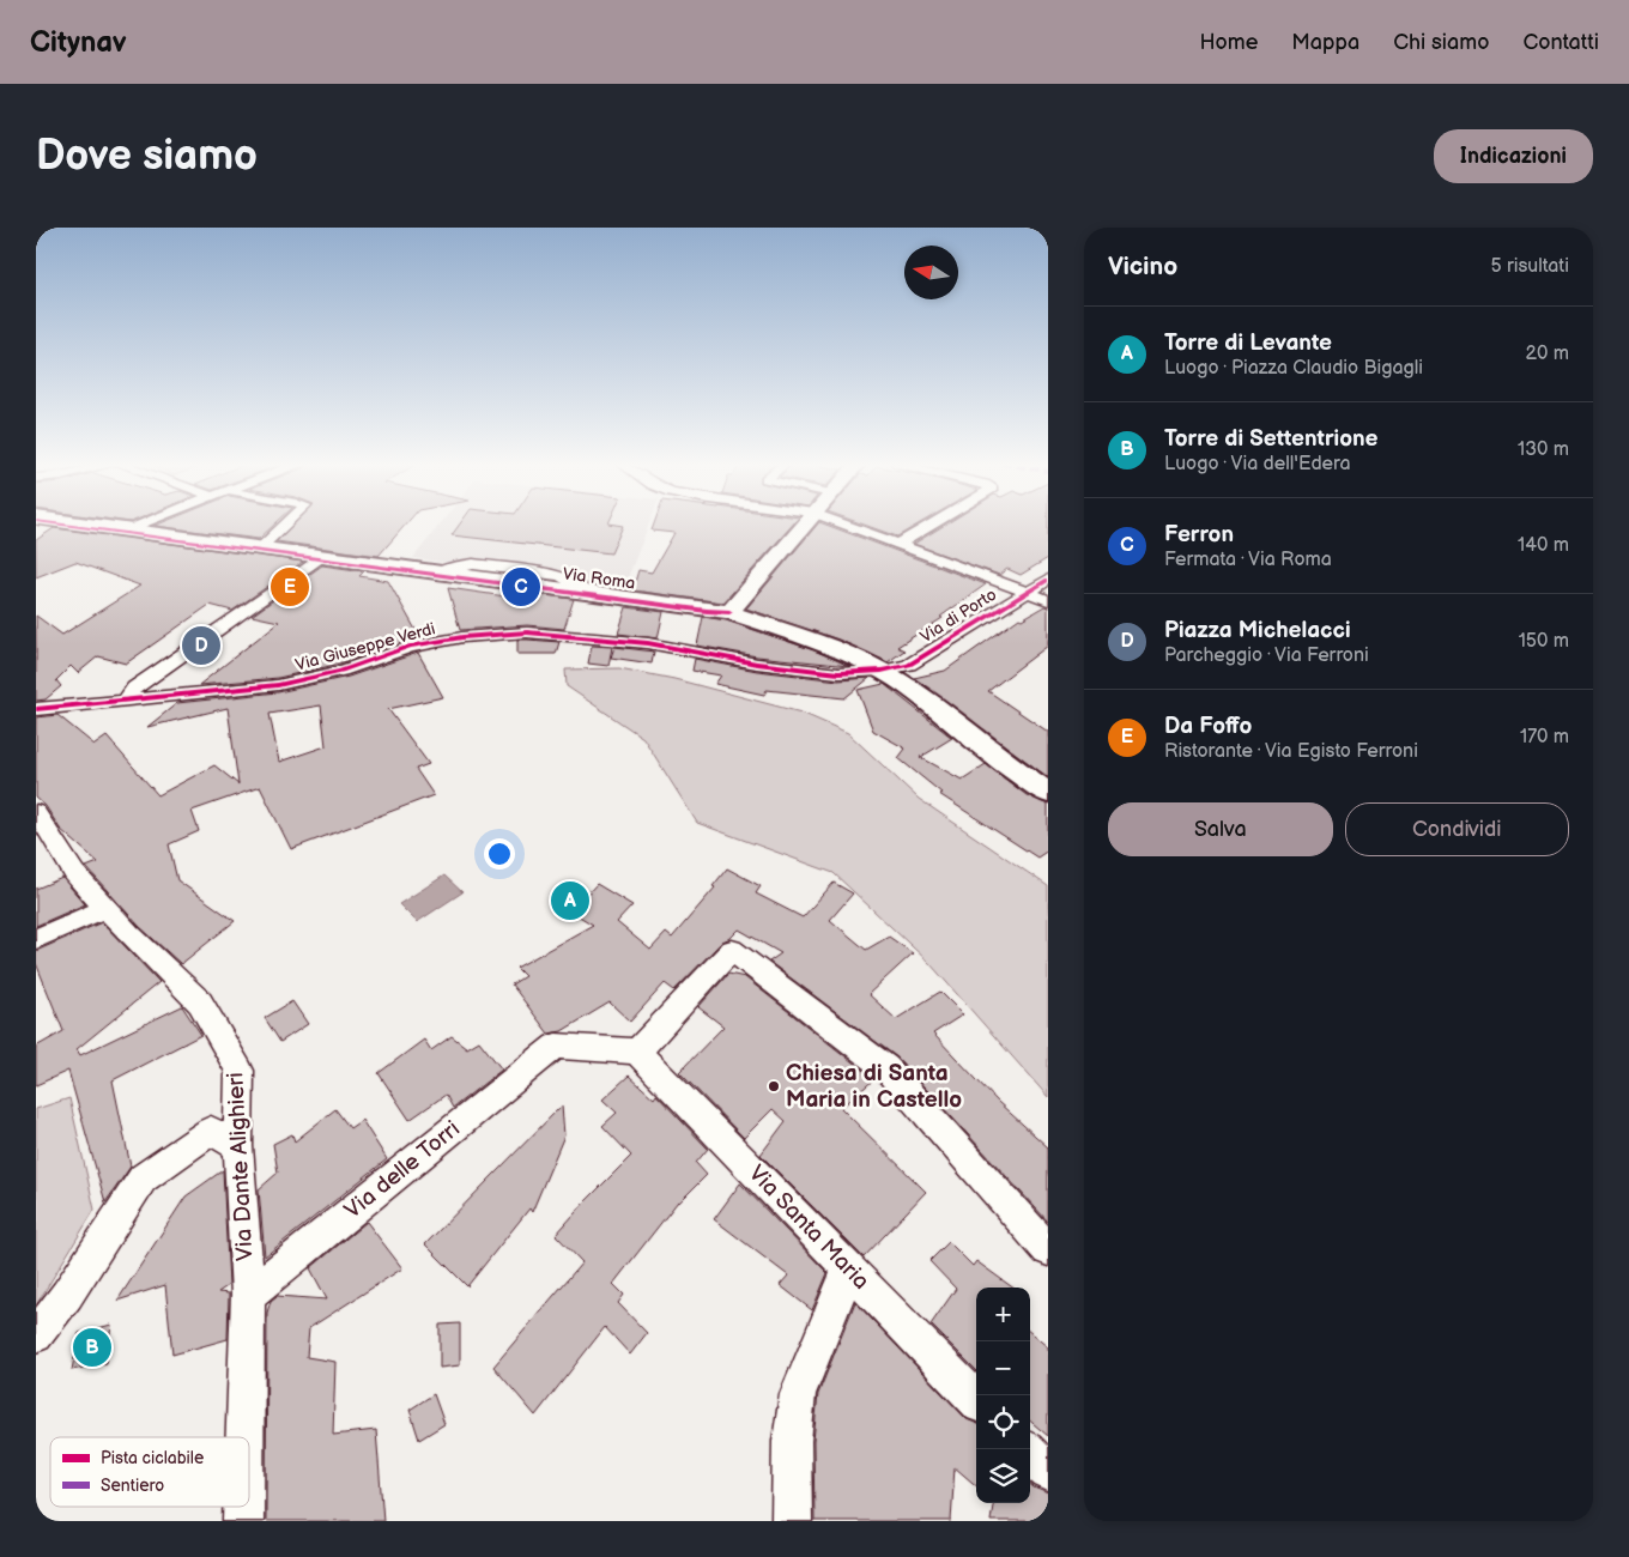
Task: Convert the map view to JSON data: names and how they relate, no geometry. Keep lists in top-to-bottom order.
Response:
{
  "streets": {
    "main road": ["Via Roma"],
    "street": [
      "Via di Porto",
      "Via Giuseppe Verdi",
      "Via Dante Alighieri",
      "Via delle Torri",
      "Via Santa Maria"
    ]
  },
  "crossings": [
    ["Via Roma", "Via di Porto"],
    ["Via Roma", "Via Giuseppe Verdi"],
    ["Via di Porto", "Via Giuseppe Verdi"],
    ["Via Dante Alighieri", "Via delle Torri"],
    ["Via delle Torri", "Via Santa Maria"]
  ],
  "places": ["Chiesa di Santa Maria in Castello"],
  "legend": ["Pista ciclabile", "Sentiero"],
  "north": "left",
  "page": {
    "header": "Citynav",
    "nav": [
      "Home",
      "Mappa",
      "Chi siamo",
      "Contatti"
    ],
    "buttons": [
      "Indicazioni",
      ["Salva", "Condividi"]
    ],
    "title": "Dove siamo",
    "heading": ["Vicino", "5 risultati"],
    "list": [
      {
        "mark": "A",
        "name": "Torre di Levante",
        "note": "Luogo · Piazza Claudio Bigagli",
        "value": "20 m"
      },
      {
        "mark": "B",
        "name": "Torre di Settentrione",
        "note": "Luogo · Via dell'Edera",
        "value": "130 m"
      },
      {
        "mark": "C",
        "name": "Ferron",
        "note": "Fermata · Via Roma",
        "value": "140 m"
      },
      {
        "mark": "D",
        "name": "Piazza Michelacci",
        "note": "Parcheggio · Via Ferroni",
        "value": "150 m"
      },
      {
        "mark": "E",
        "name": "Da Foffo",
        "note": "Ristorante · Via Egisto Ferroni",
        "value": "170 m"
      }
    ],
    "pins": [
      "C",
      "E",
      "D",
      "A",
      "B"
    ],
    "map_buttons": ["+", "−"]
  }
}
